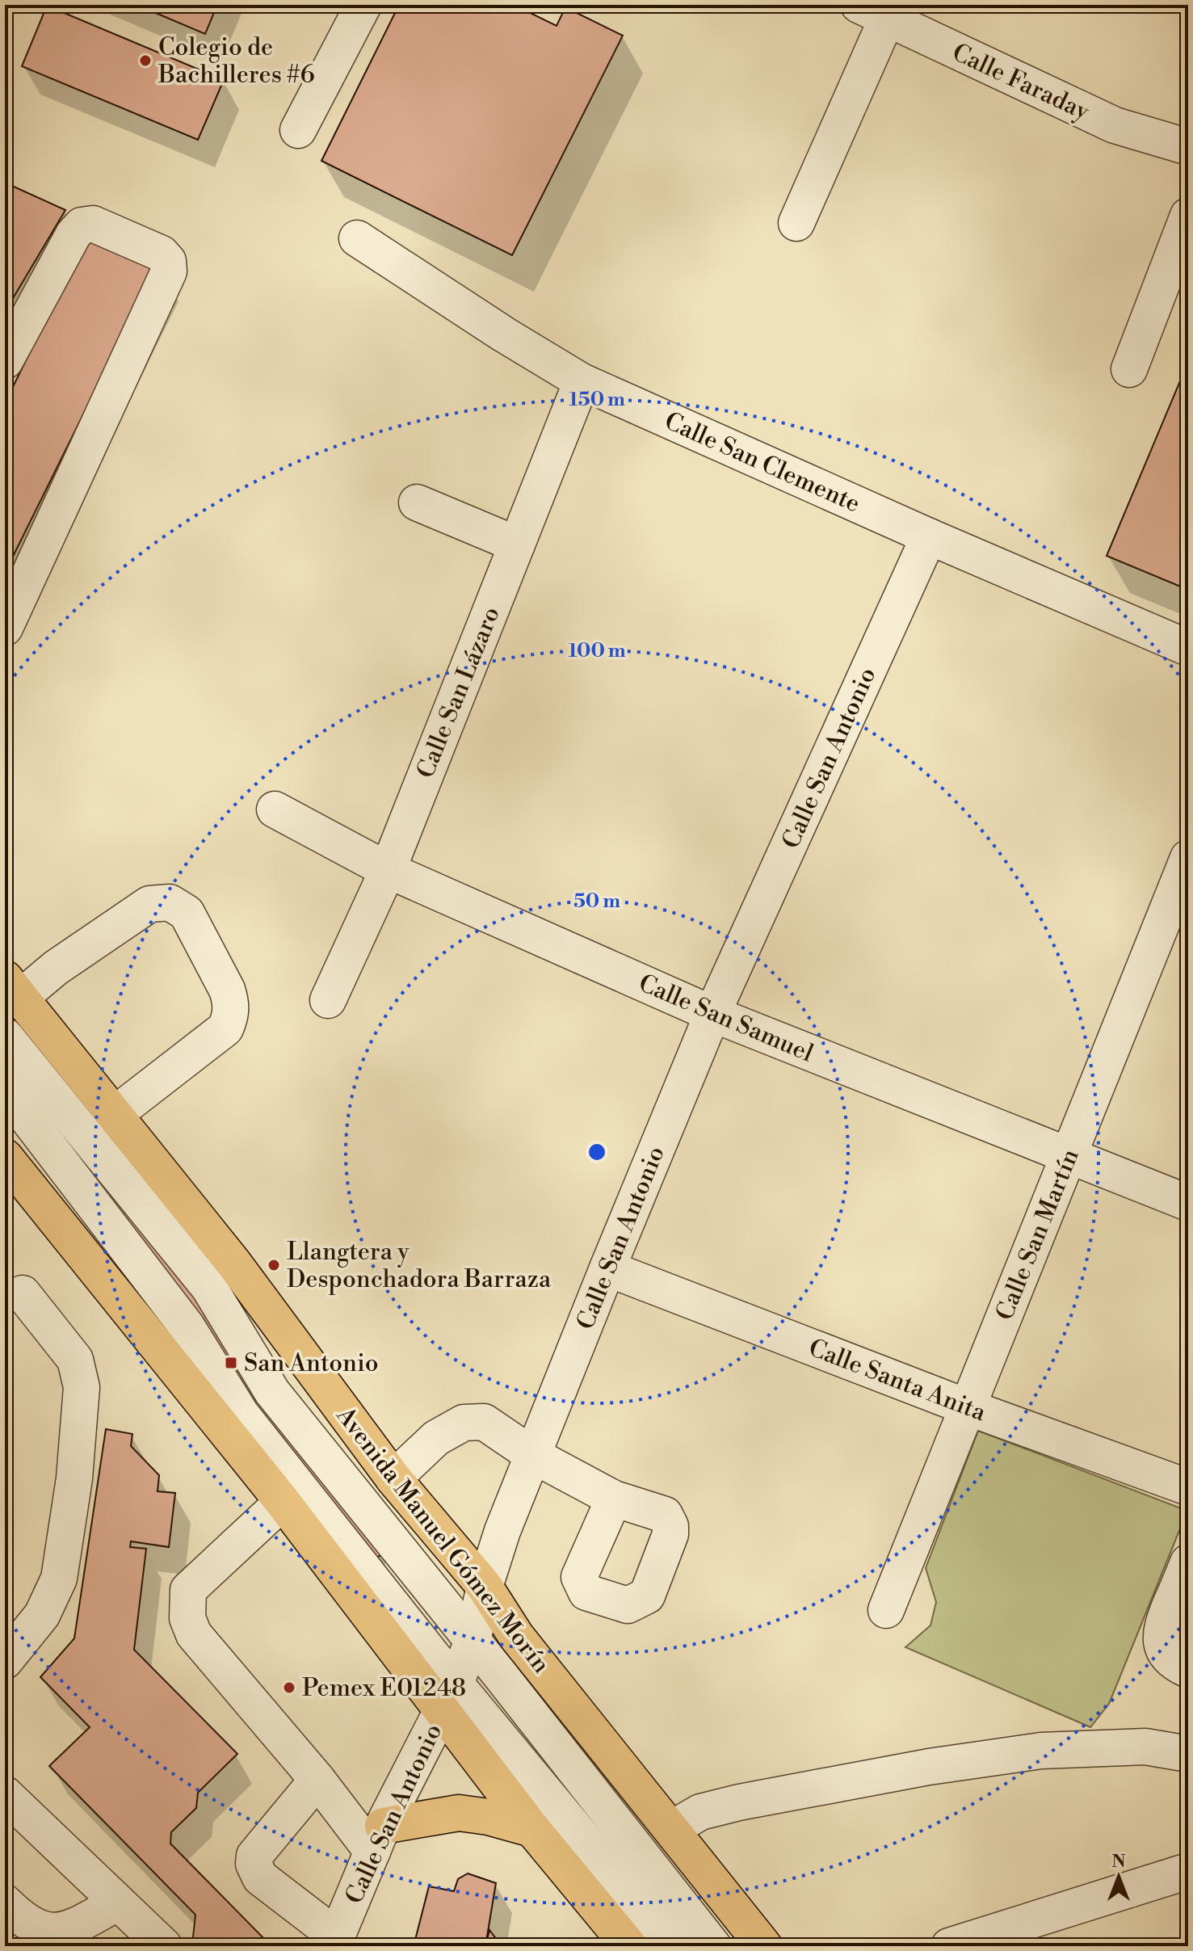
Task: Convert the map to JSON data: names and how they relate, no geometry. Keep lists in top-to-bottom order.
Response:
{
  "streets": {
    "main road": ["Avenida Manuel Gómez Morín"],
    "street": [
      "Calle Faraday",
      "Calle San Clemente",
      "Calle San Lázaro",
      "Calle San Antonio",
      "Calle San Samuel",
      "Calle San Martín",
      "Calle Santa Anita"
    ]
  },
  "crossings": [
    ["Calle San Clemente", "Calle San Lázaro"],
    ["Calle San Clemente", "Calle San Antonio"],
    ["Calle San Lázaro", "Calle San Samuel"],
    ["Calle San Antonio", "Calle San Samuel"],
    ["Calle San Antonio", "Calle Santa Anita"],
    ["Calle San Antonio", "Avenida Manuel Gómez Morín"],
    ["Calle San Samuel", "Calle San Martín"],
    ["Calle San Martín", "Calle Santa Anita"]
  ],
  "places": {
    "other": ["Colegio de Bachilleres #6", "Llangtera y Desponchadora Barraza", "Pemex E01248"],
    "transit": ["San Antonio"]
  },
  "north": "top",
  "rings": ["150 m", "100 m", "50 m"]
}
